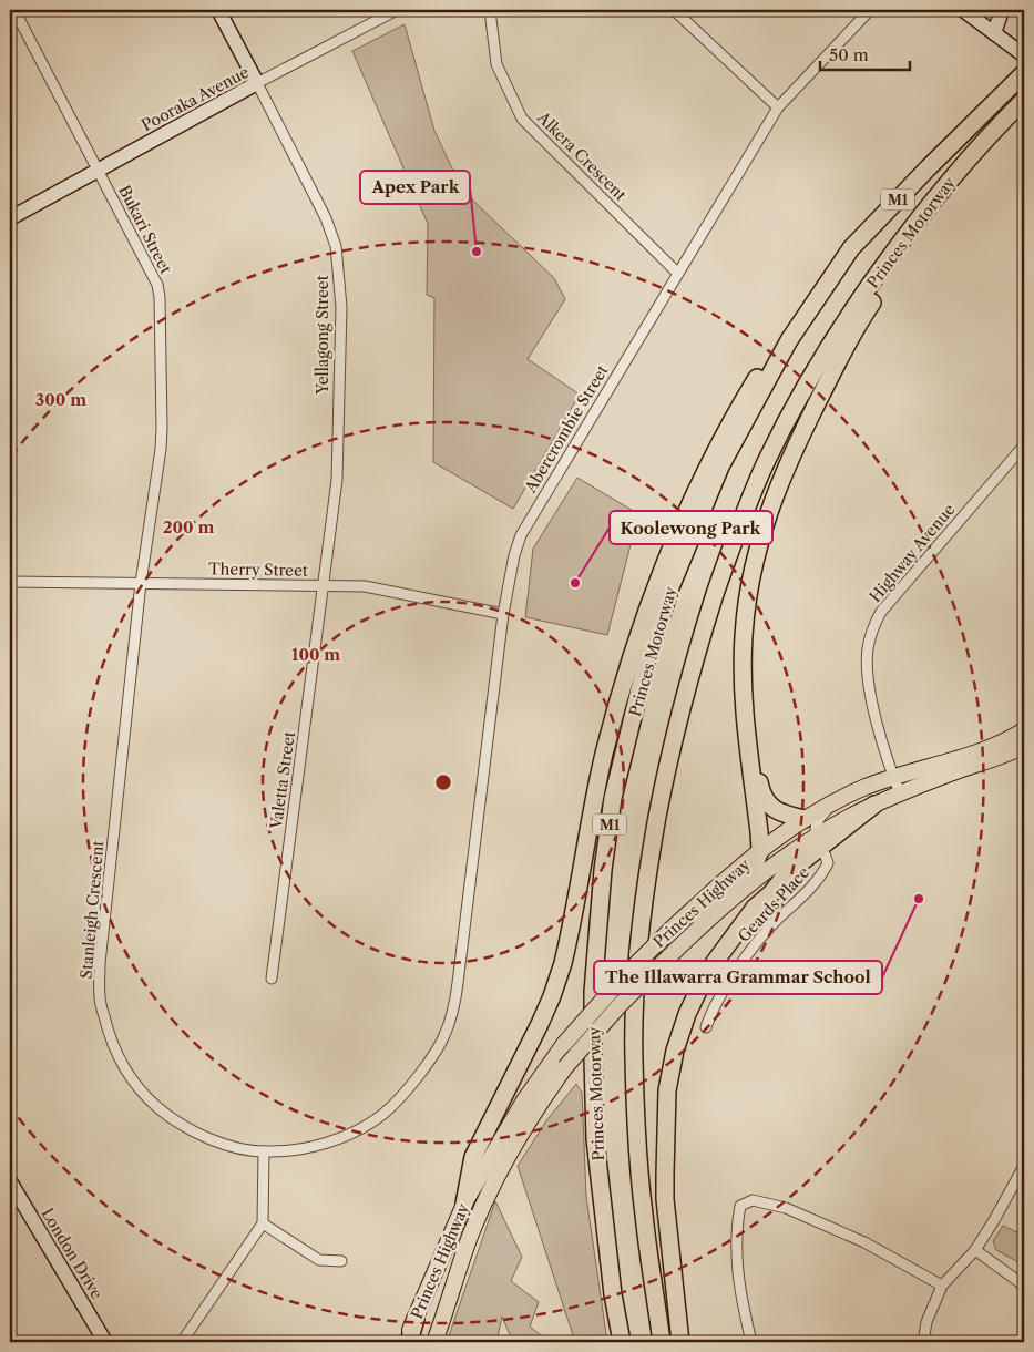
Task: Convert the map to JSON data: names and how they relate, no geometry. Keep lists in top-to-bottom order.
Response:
{
  "streets": {
    "highway": ["M1", "Princes Motorway"],
    "main road": ["Princes Highway"],
    "street": [
      "Pooraka Avenue",
      "Alkera Crescent",
      "Bukari Street",
      "Yellagong Street",
      "Abercrombie Street",
      "Highway Avenue",
      "Therry Street",
      "Valetta Street",
      "Geards Place",
      "Stanleigh Crescent",
      "London Drive"
    ]
  },
  "crossings": [
    ["Pooraka Avenue", "Bukari Street"],
    ["Pooraka Avenue", "Yellagong Street"],
    ["Alkera Crescent", "Abercrombie Street"],
    ["Bukari Street", "Therry Street"],
    ["Bukari Street", "Stanleigh Crescent"],
    ["Yellagong Street", "Therry Street"],
    ["Yellagong Street", "Valetta Street"],
    ["Abercrombie Street", "Therry Street"],
    ["Abercrombie Street", "Stanleigh Crescent"],
    ["Highway Avenue", "Princes Highway"],
    ["Therry Street", "Valetta Street"],
    ["Therry Street", "Stanleigh Crescent"],
    ["Princes Highway", "Geards Place"]
  ],
  "places": ["Apex Park", "Koolewong Park", "The Illawarra Grammar School"],
  "scale_bar": "50 m",
  "rings": ["300 m", "200 m", "100 m"]
}
